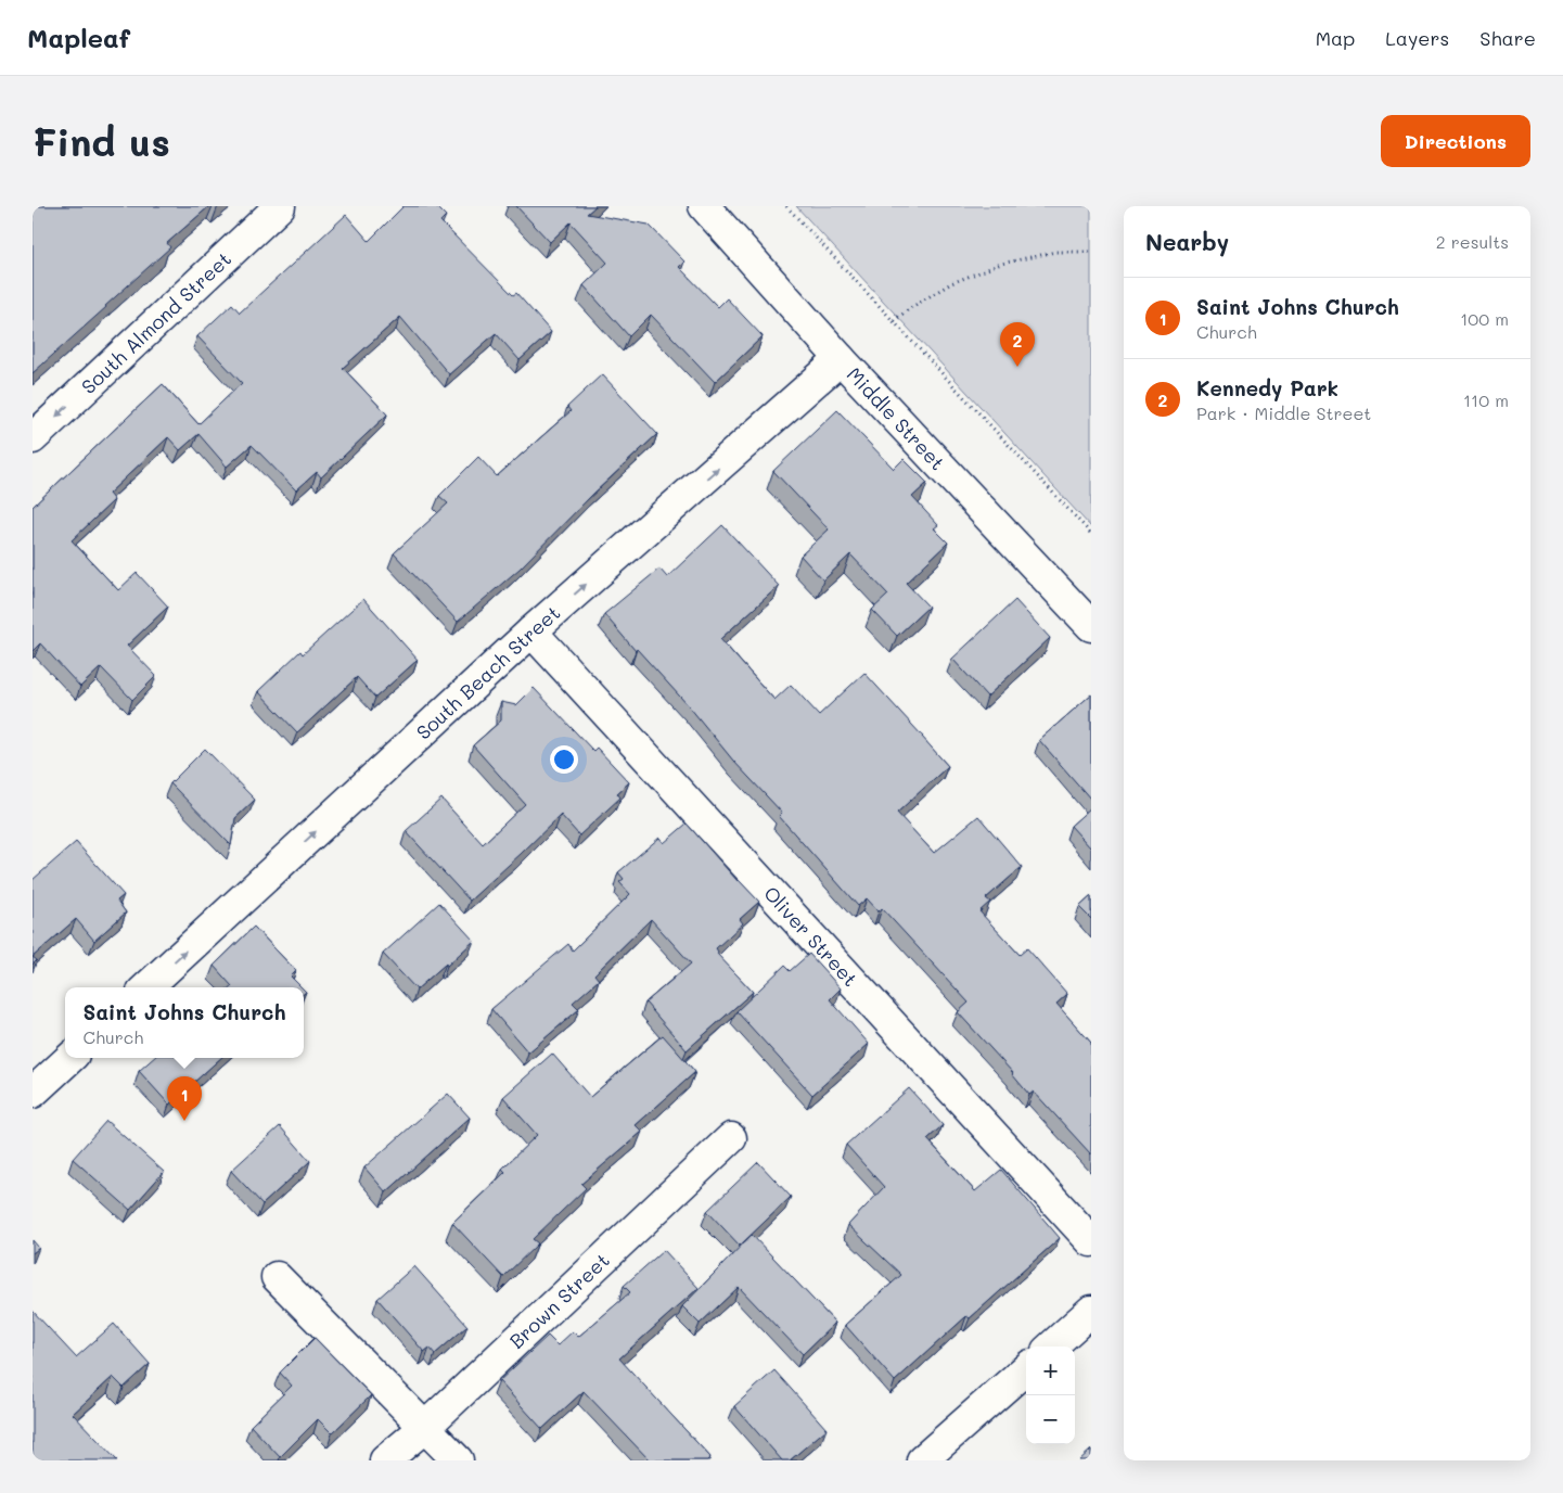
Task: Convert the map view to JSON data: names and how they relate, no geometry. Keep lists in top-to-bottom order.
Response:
{
  "streets": {
    "street": [
      "South Almond Street",
      "Middle Street",
      "South Beach Street",
      "Oliver Street",
      "Brown Street"
    ]
  },
  "crossings": [
    ["Middle Street", "South Beach Street"],
    ["South Beach Street", "Oliver Street"]
  ],
  "one_way": ["South Almond Street", "South Beach Street"],
  "page": {
    "header": "Mapleaf",
    "nav": ["Map", "Layers", "Share"],
    "buttons": "Directions",
    "title": "Find us",
    "heading": ["Nearby", "2 results"],
    "list": [
      {
        "mark": "1",
        "name": "Saint Johns Church",
        "note": "Church",
        "value": "100 m"
      },
      {
        "mark": "2",
        "name": "Kennedy Park",
        "note": "Park · Middle Street",
        "value": "110 m"
      }
    ],
    "pins": ["2", "1"],
    "popup": ["Saint Johns Church", "Church"],
    "map_buttons": ["+", "−"]
  }
}
